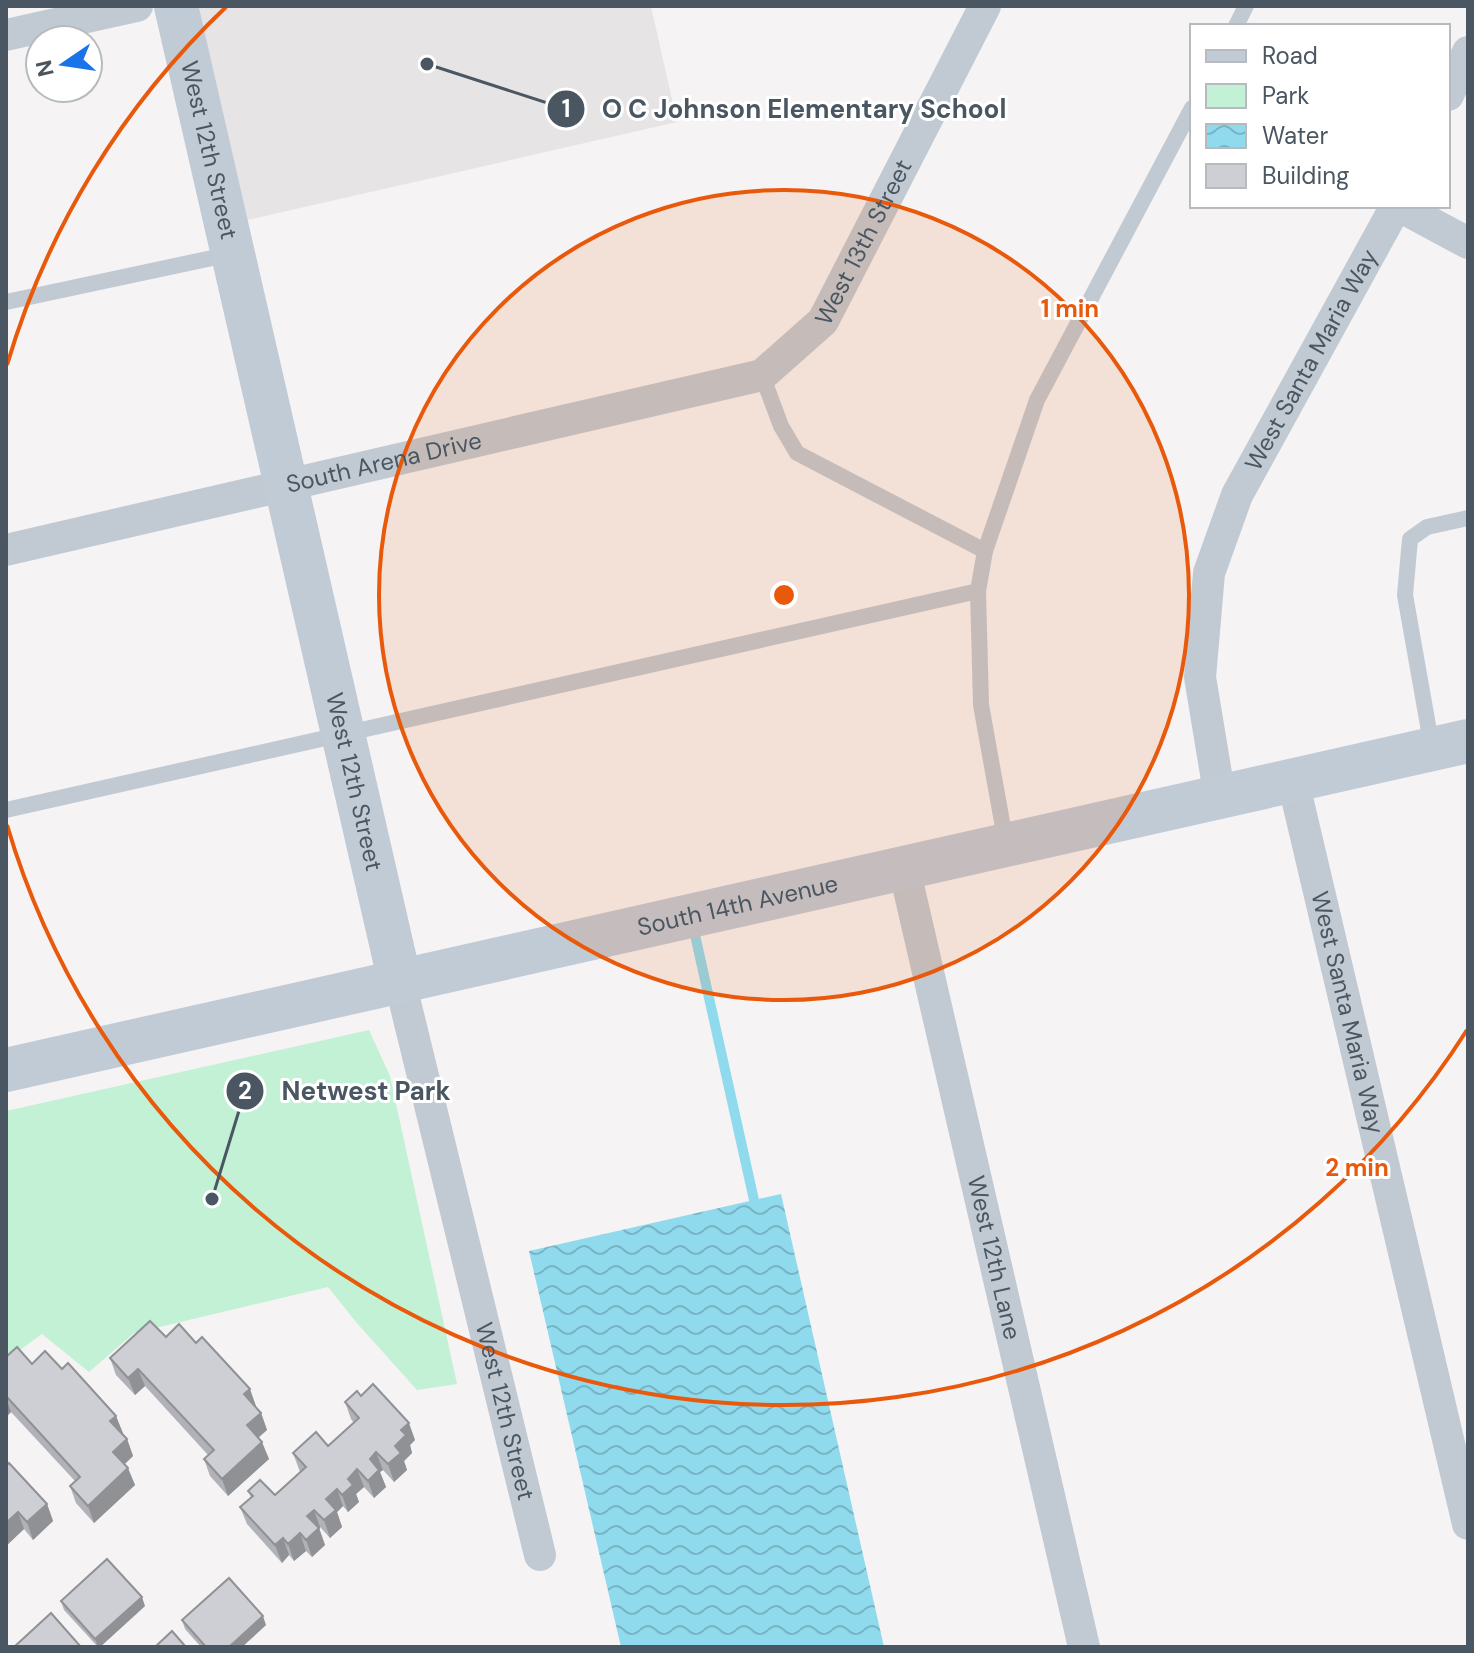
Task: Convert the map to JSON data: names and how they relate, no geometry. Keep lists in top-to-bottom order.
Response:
{
  "streets": {
    "street": [
      "West 12th Street",
      "West 13th Street",
      "West Santa Maria Way",
      "South Arena Drive",
      "South 14th Avenue",
      "West 12th Lane"
    ]
  },
  "crossings": [
    ["West 12th Street", "South Arena Drive"],
    ["West 12th Street", "South 14th Avenue"],
    ["West 13th Street", "South Arena Drive"],
    ["West Santa Maria Way", "South 14th Avenue"],
    ["South 14th Avenue", "West 12th Lane"]
  ],
  "places": ["O C Johnson Elementary School", "Netwest Park"],
  "legend": [
    "Road",
    "Park",
    "Water",
    "Building"
  ],
  "north": "left",
  "rings": ["1 min", "2 min"]
}
